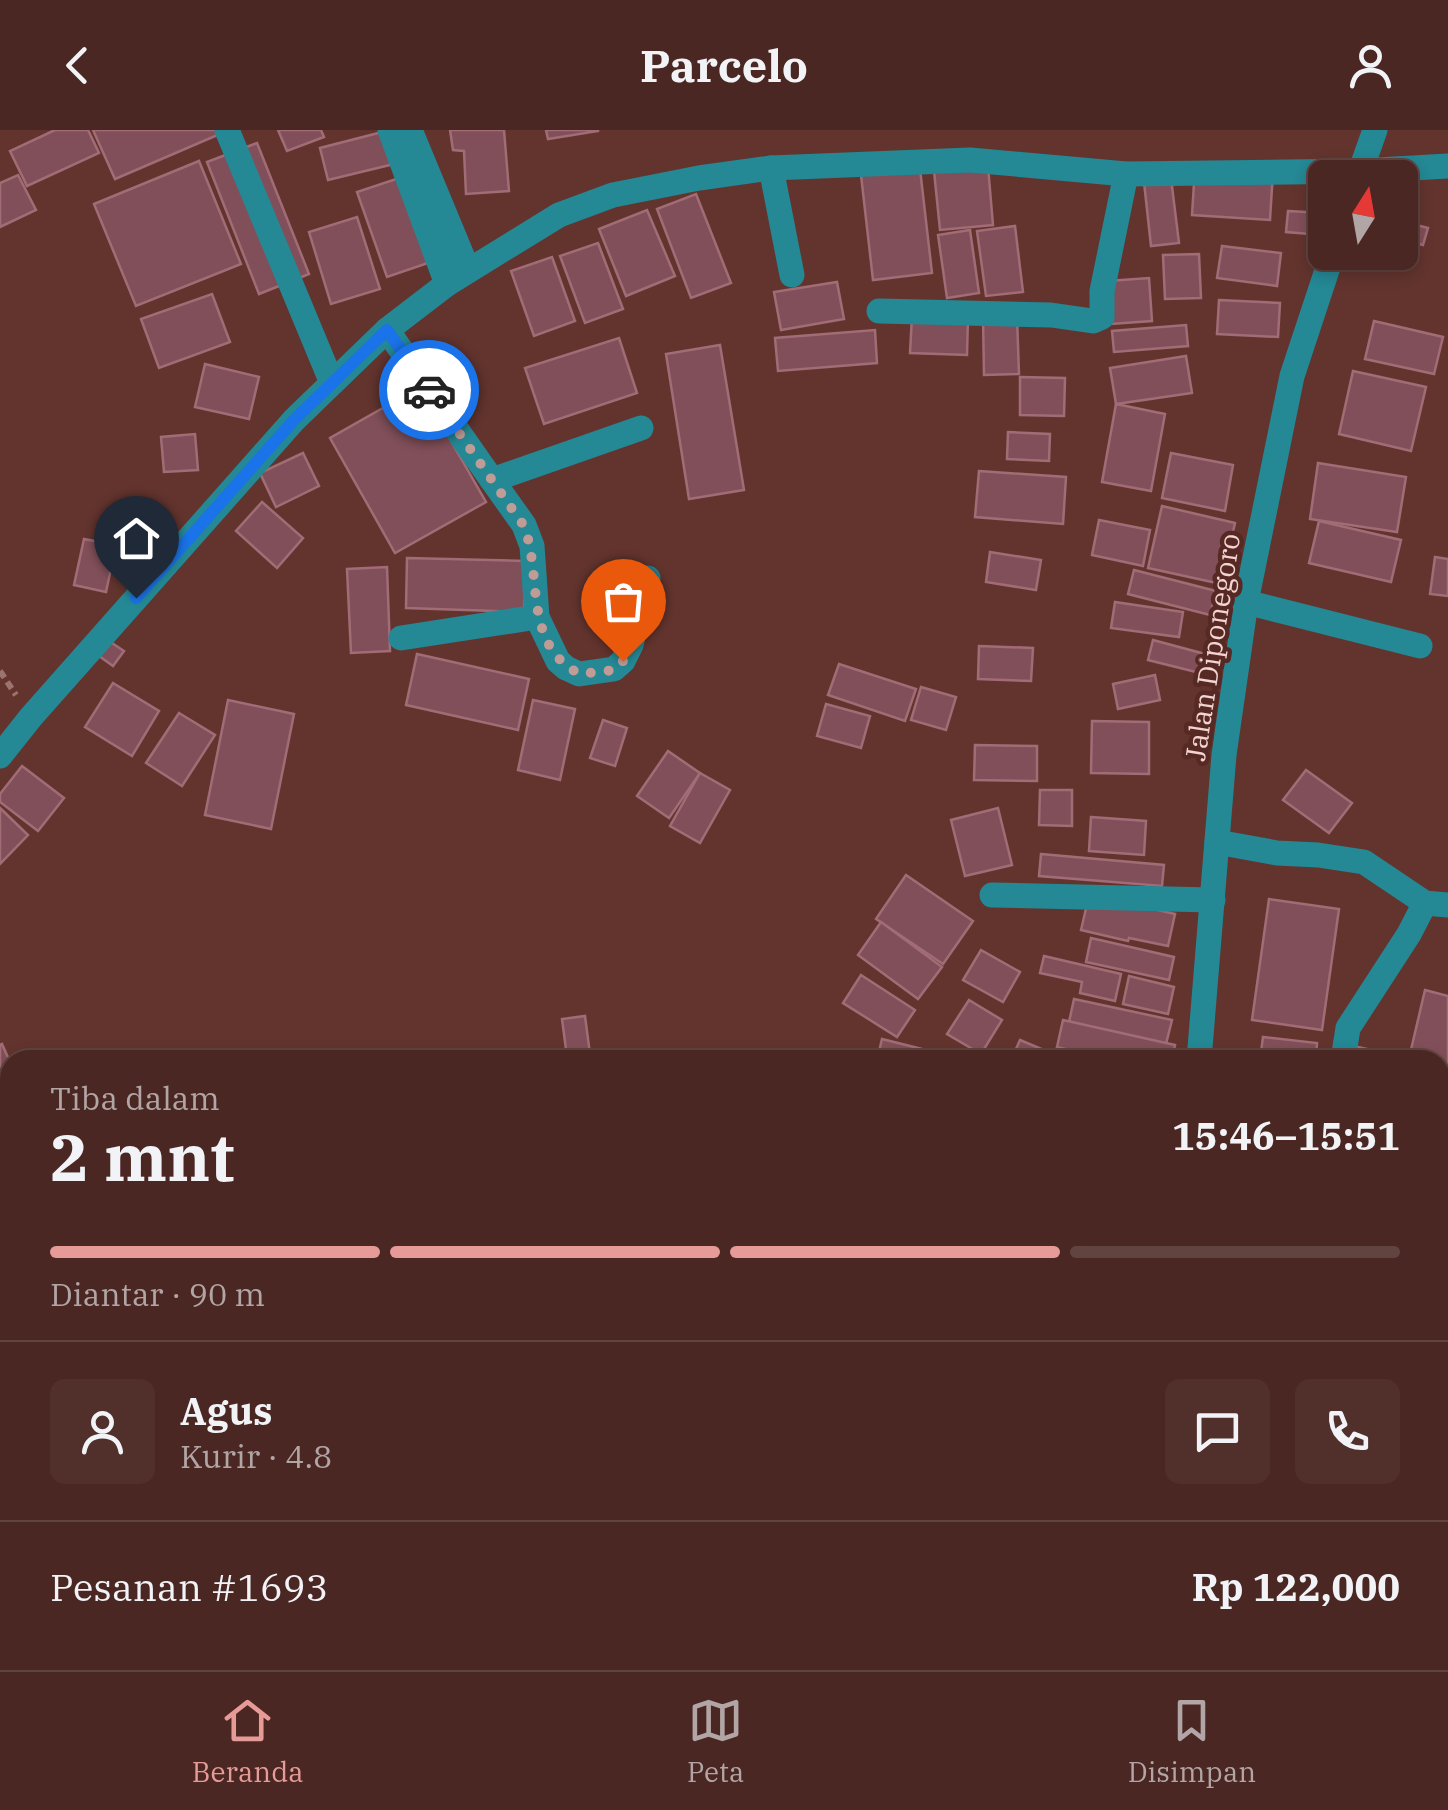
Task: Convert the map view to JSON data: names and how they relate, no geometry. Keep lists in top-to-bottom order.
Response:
{
  "streets": {
    "street": ["Jalan Diponegoro"]
  },
  "north": "top",
  "page": {
    "header": "Parcelo",
    "heading": ["2 mnt", "Tiba dalam", "15:46–15:51"],
    "panel": [
      "Agus",
      "Kurir · 4.8",
      "Pesanan #1693",
      "Rp 122,000"
    ],
    "bar": "Diantar · 90 m",
    "tabs": ["Beranda", "Peta", "Disimpan"]
  }
}
